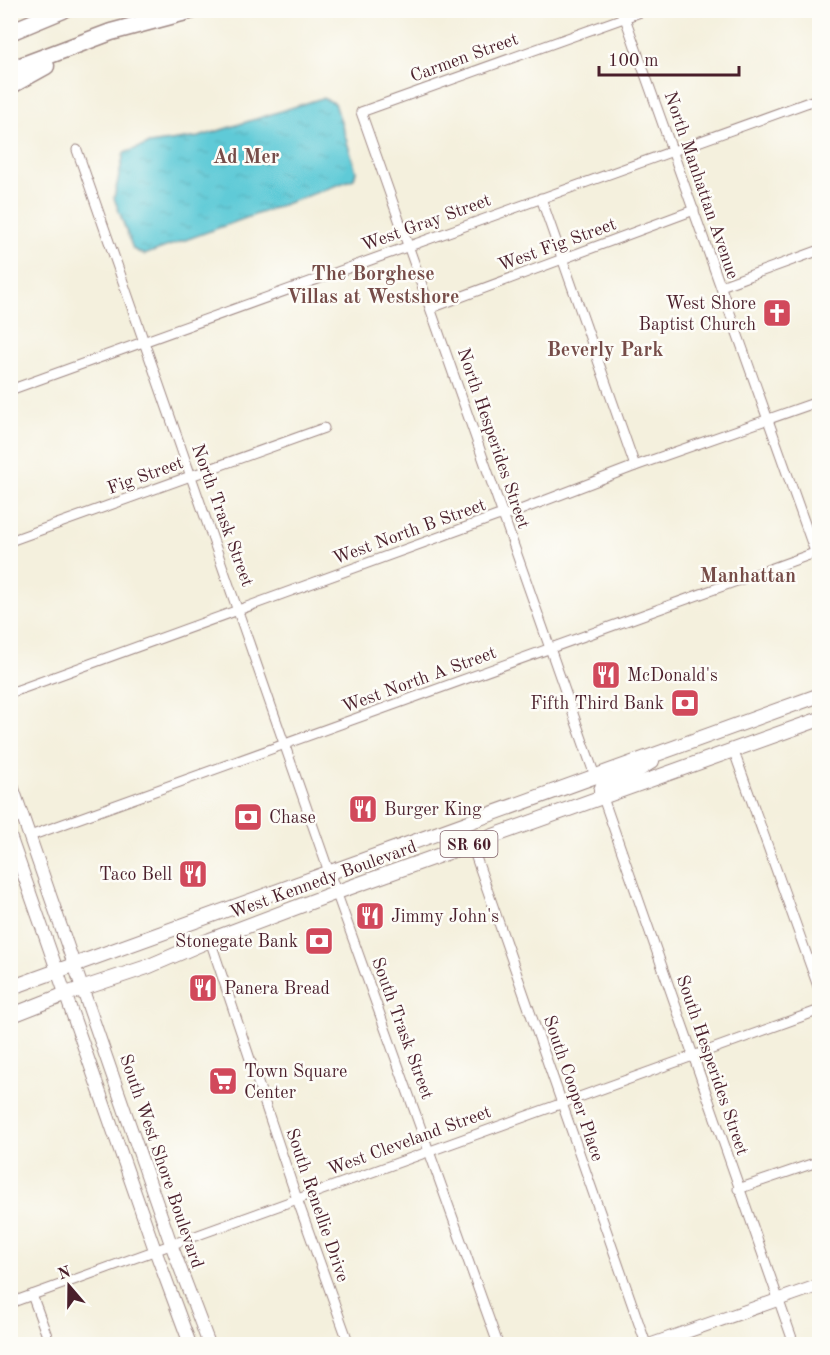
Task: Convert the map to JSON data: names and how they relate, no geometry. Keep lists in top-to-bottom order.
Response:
{
  "streets": {
    "main road": ["SR 60", "West Kennedy Boulevard"],
    "street": [
      "Carmen Street",
      "North Manhattan Avenue",
      "West Gray Street",
      "West Fig Street",
      "North Hesperides Street",
      "Fig Street",
      "North Trask Street",
      "West North B Street",
      "West North A Street",
      "South Trask Street",
      "South Hesperides Street",
      "South Cooper Place",
      "West Cleveland Street",
      "South West Shore Boulevard",
      "South Renellie Drive"
    ]
  },
  "crossings": [
    ["Carmen Street", "North Manhattan Avenue"],
    ["Carmen Street", "North Hesperides Street"],
    ["North Manhattan Avenue", "West Gray Street"],
    ["North Manhattan Avenue", "West Fig Street"],
    ["North Manhattan Avenue", "West North B Street"],
    ["North Manhattan Avenue", "West North A Street"],
    ["West Gray Street", "North Hesperides Street"],
    ["West Gray Street", "North Trask Street"],
    ["West Fig Street", "North Hesperides Street"],
    ["North Hesperides Street", "West North B Street"],
    ["North Hesperides Street", "West North A Street"],
    ["North Hesperides Street", "West Kennedy Boulevard"],
    ["Fig Street", "North Trask Street"],
    ["North Trask Street", "West North B Street"],
    ["North Trask Street", "West North A Street"],
    ["North Trask Street", "West Kennedy Boulevard"],
    ["North Trask Street", "South Trask Street"],
    ["West North A Street", "South West Shore Boulevard"],
    ["West Kennedy Boulevard", "South Trask Street"],
    ["West Kennedy Boulevard", "South Hesperides Street"],
    ["West Kennedy Boulevard", "South Cooper Place"],
    ["West Kennedy Boulevard", "South West Shore Boulevard"],
    ["West Kennedy Boulevard", "South Renellie Drive"],
    ["South Trask Street", "West Cleveland Street"],
    ["South Hesperides Street", "West Cleveland Street"],
    ["South Cooper Place", "West Cleveland Street"],
    ["West Cleveland Street", "South West Shore Boulevard"],
    ["West Cleveland Street", "South Renellie Drive"]
  ],
  "districts": [
    "Ad Mer",
    "The Borghese Villas at Westshore",
    "Beverly Park",
    "Manhattan"
  ],
  "places": {
    "church": ["West Shore Baptist Church"],
    "restaurant": [
      "McDonald's",
      "Burger King",
      "Taco Bell",
      "Jimmy John's",
      "Panera Bread"
    ],
    "bank": ["Fifth Third Bank", "Chase", "Stonegate Bank"],
    "supermarket": ["Town Square Center"]
  },
  "scale_bar": "100 m",
  "north": "top"
}
